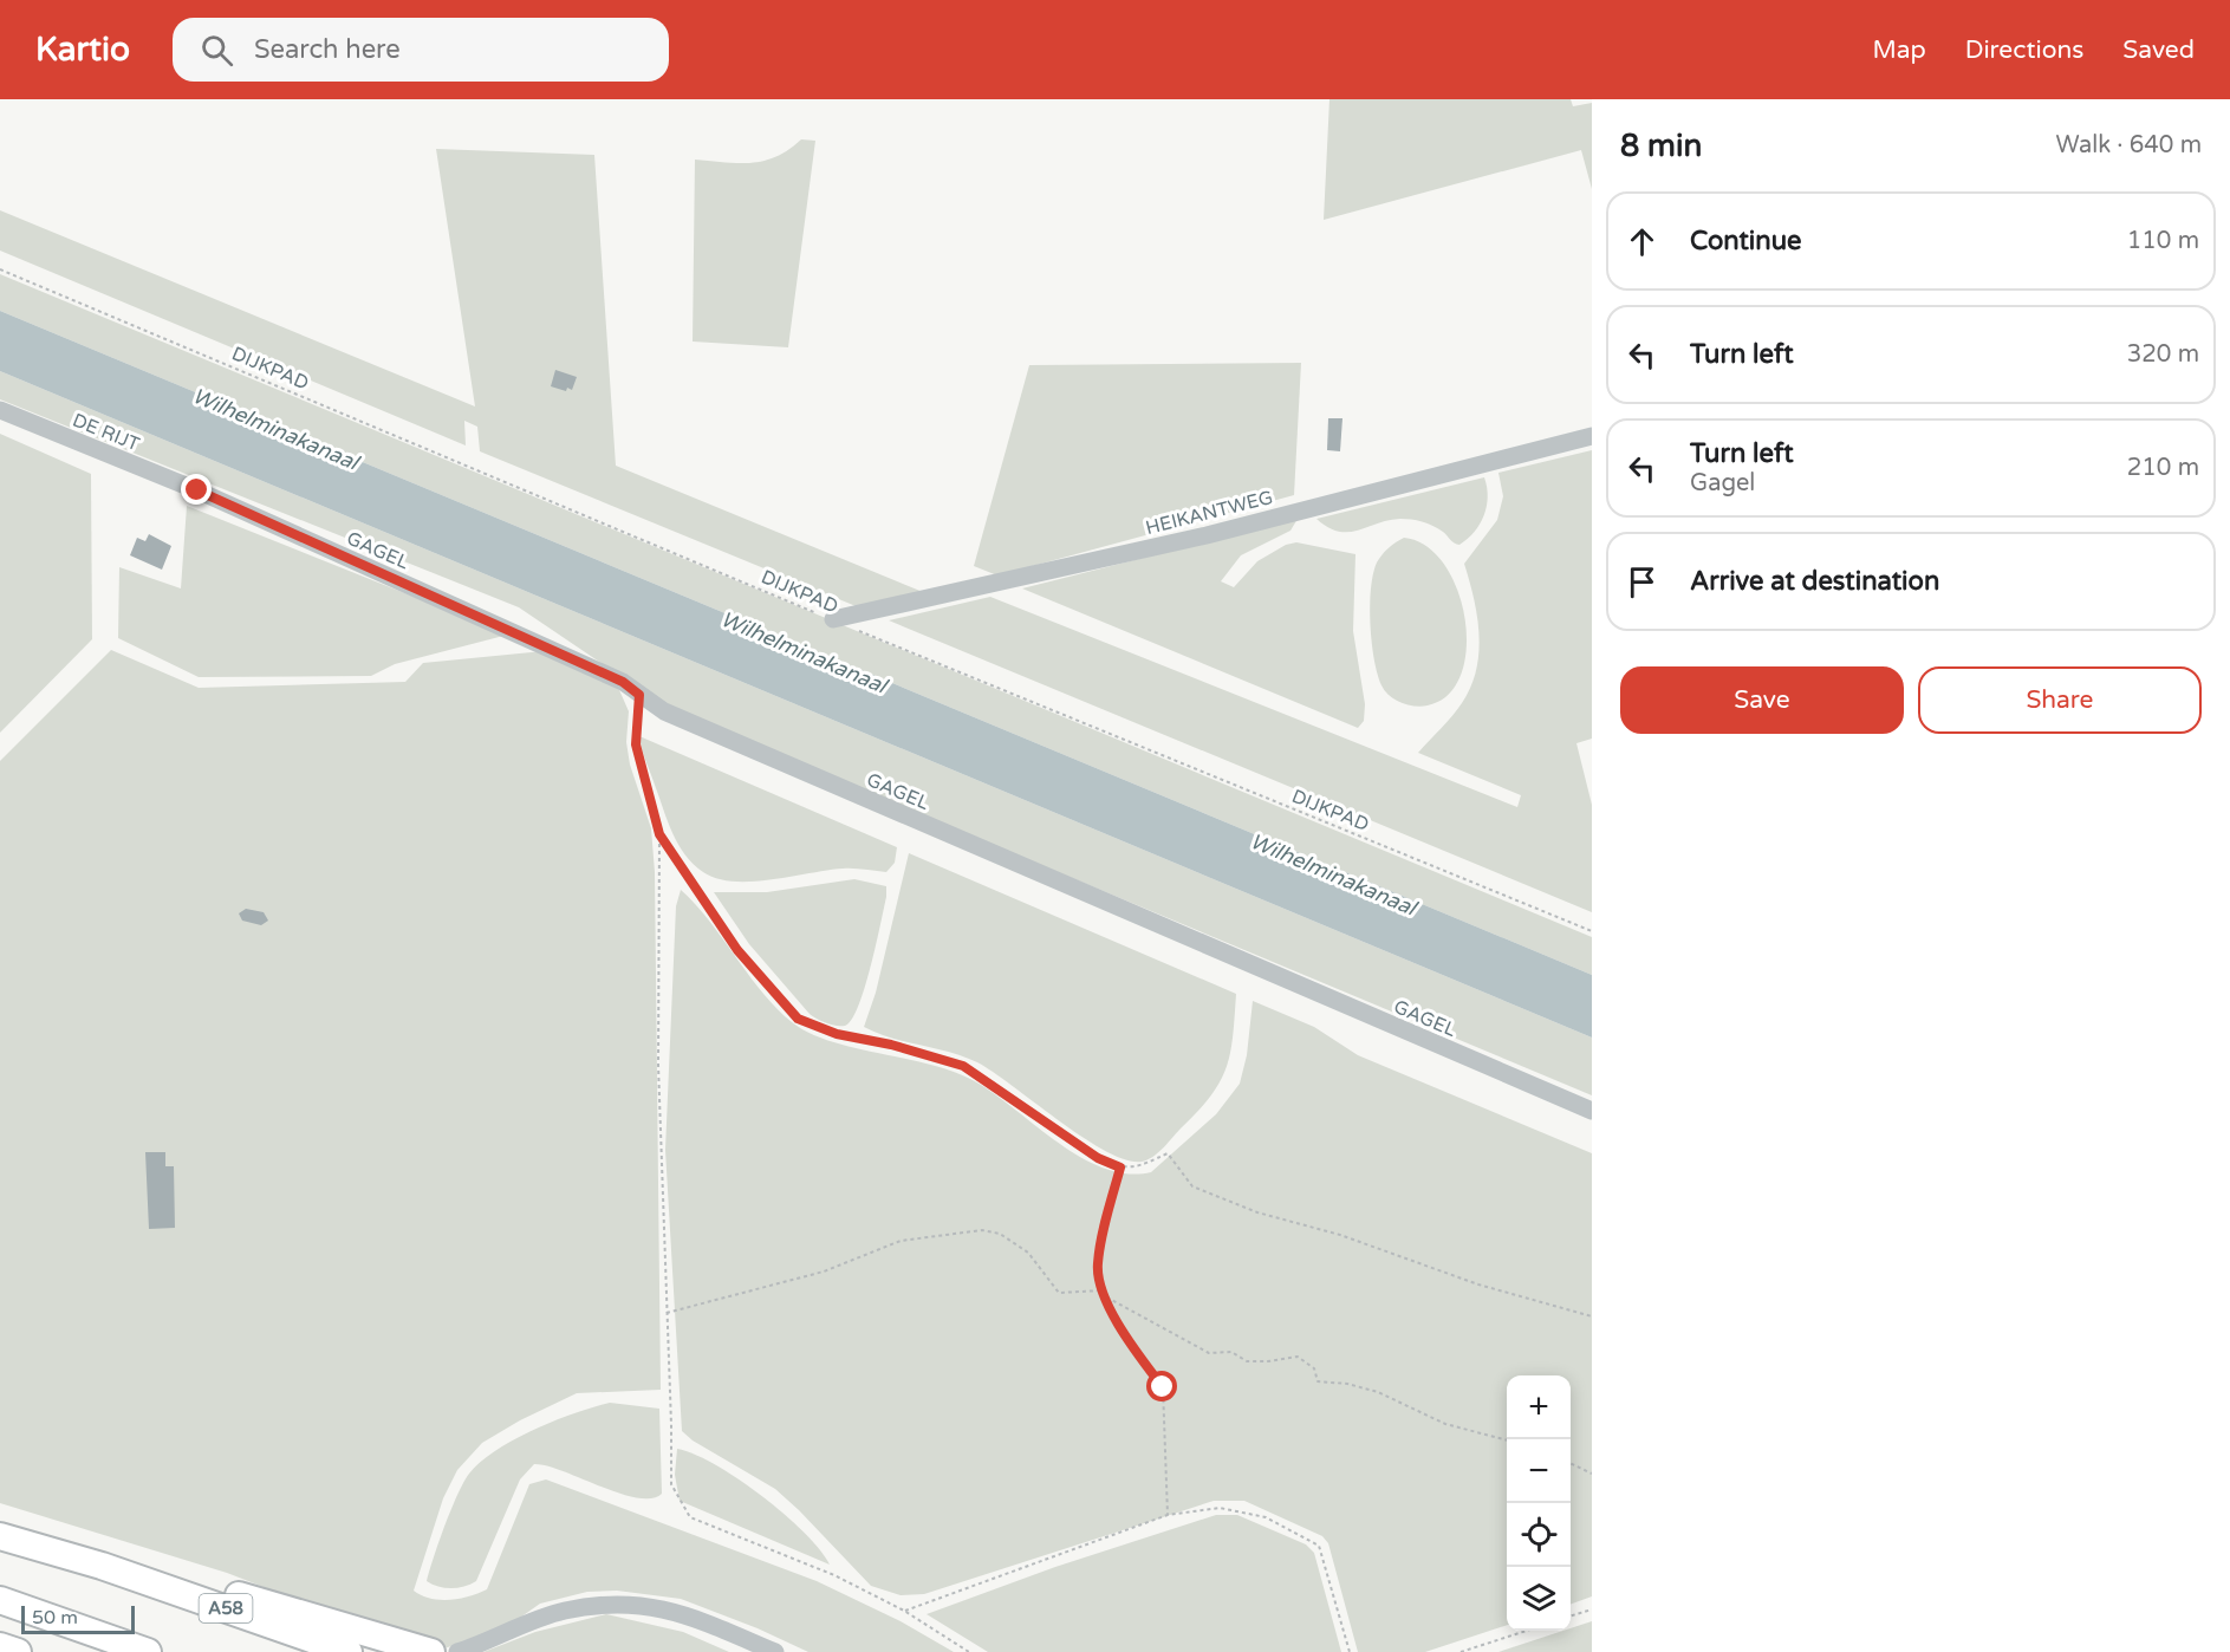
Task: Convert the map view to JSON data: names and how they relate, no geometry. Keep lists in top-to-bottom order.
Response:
{
  "streets": {
    "highway": ["A58"],
    "street": ["DE RIJT", "HEIKANTWEG", "GAGEL"],
    "path": ["DIJKPAD"]
  },
  "crossings": [
    ["DIJKPAD", "HEIKANTWEG"],
    ["DE RIJT", "GAGEL"]
  ],
  "water": ["Wilhelminakanaal"],
  "scale_bar": "50 m",
  "page": {
    "header": "Kartio",
    "search": "Search here",
    "nav": ["Map", "Directions", "Saved"],
    "heading": ["8 min", "Walk · 640 m"],
    "list": [
      ["Continue", "110 m"],
      ["Turn left", "320 m"],
      ["Turn left", "Gagel", "210 m"],
      "Arrive at destination"
    ],
    "buttons": ["Save", "Share"],
    "map_buttons": ["+", "−"],
    "scale": "50 m"
  }
}
